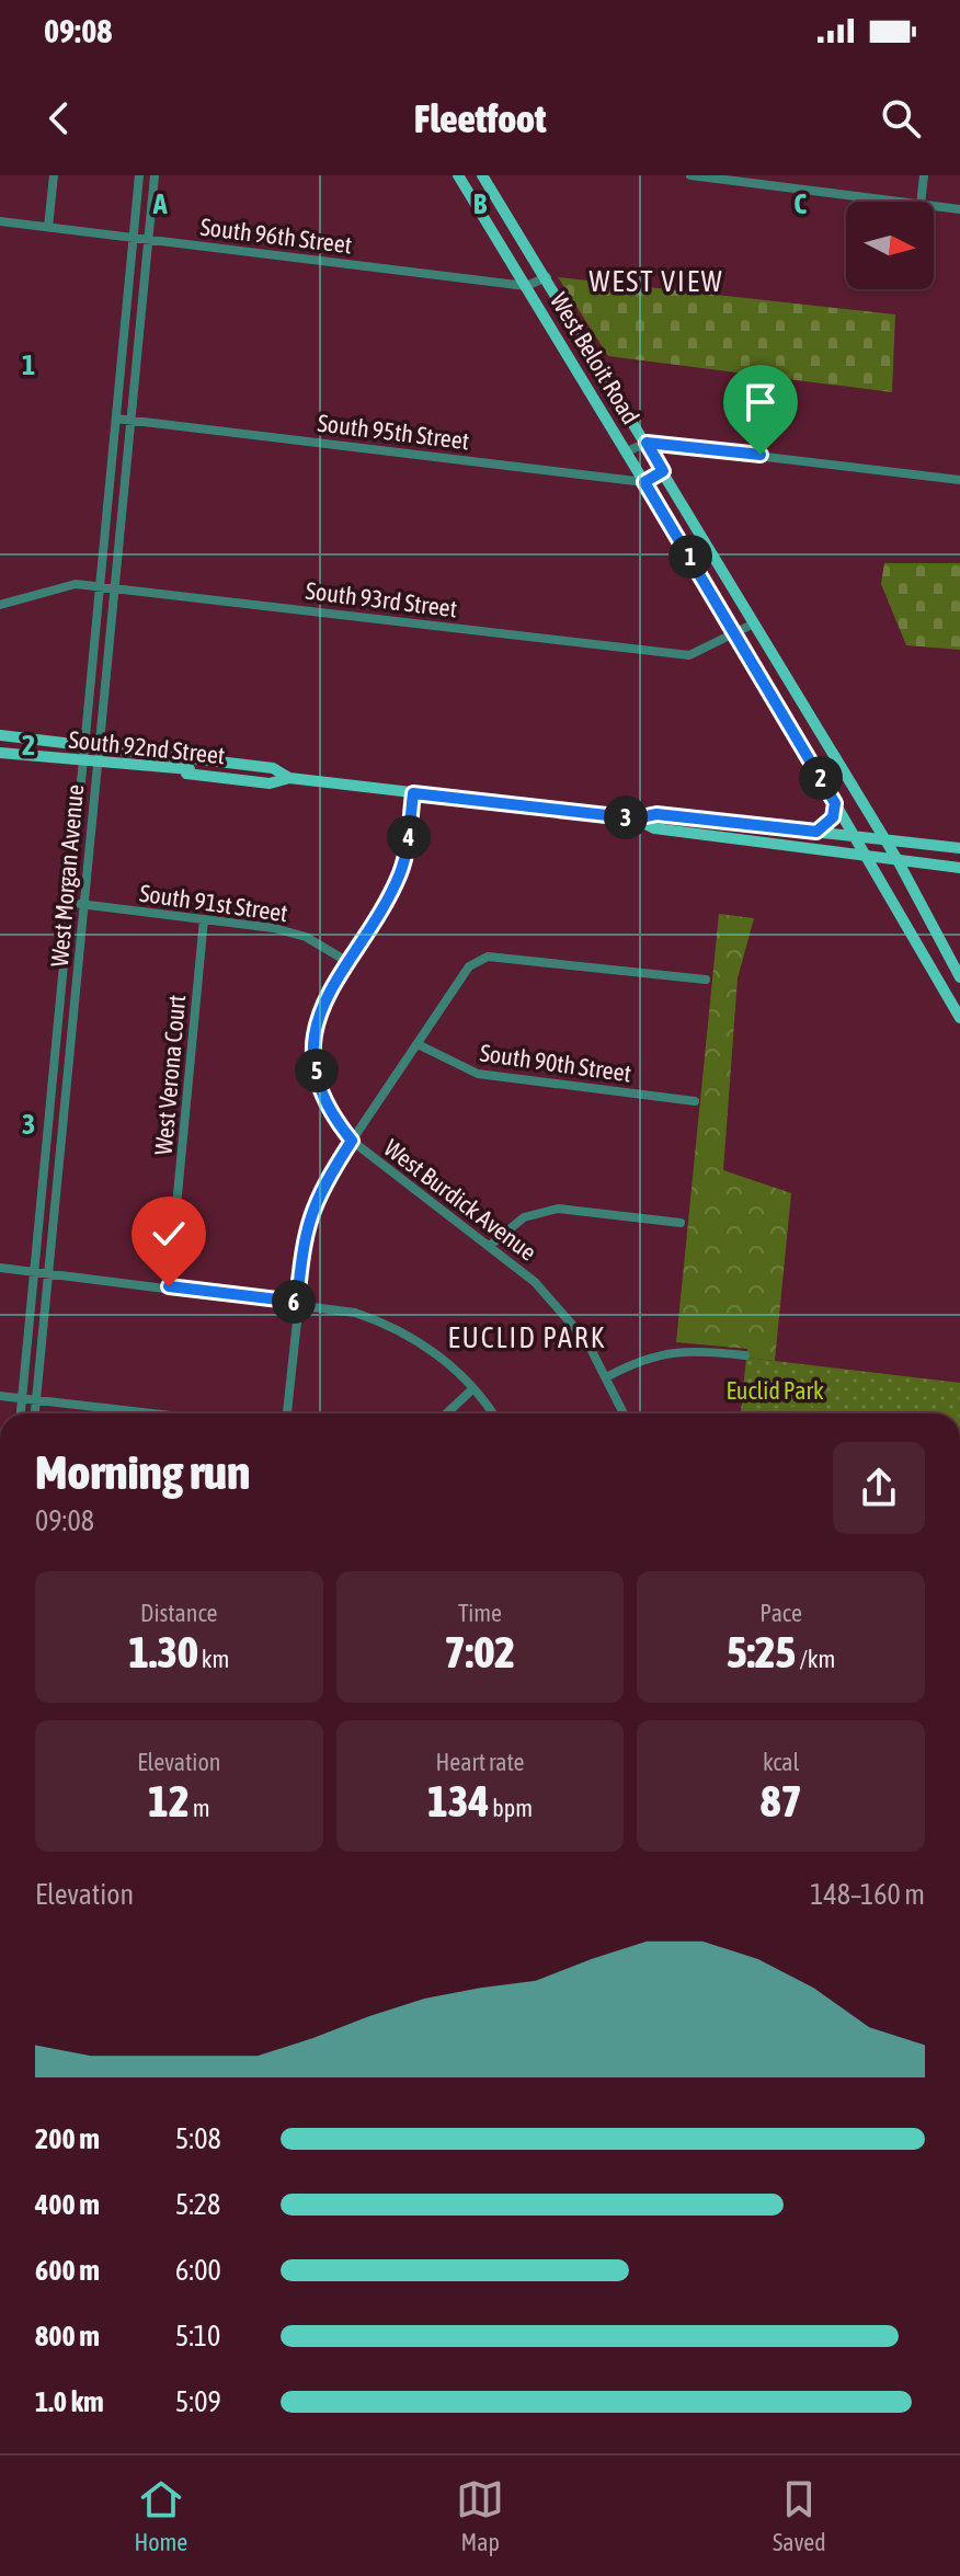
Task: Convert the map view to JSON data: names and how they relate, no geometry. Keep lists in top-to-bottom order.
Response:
{
  "streets": {
    "main road": ["West Beloit Road", "South 92nd Street"],
    "street": [
      "South 96th Street",
      "South 95th Street",
      "South 93rd Street",
      "West Morgan Avenue",
      "South 91st Street",
      "South 90th Street",
      "West Verona Court",
      "West Burdick Avenue"
    ]
  },
  "crossings": [
    ["South 96th Street", "West Beloit Road"],
    ["South 96th Street", "West Morgan Avenue"],
    ["West Beloit Road", "South 95th Street"],
    ["West Beloit Road", "South 93rd Street"],
    ["West Beloit Road", "South 92nd Street"],
    ["South 95th Street", "West Morgan Avenue"],
    ["South 93rd Street", "West Morgan Avenue"],
    ["South 92nd Street", "West Morgan Avenue"],
    ["West Morgan Avenue", "South 91st Street"],
    ["South 91st Street", "West Verona Court"],
    ["South 90th Street", "West Burdick Avenue"]
  ],
  "districts": ["WEST VIEW", "EUCLID PARK"],
  "parks": ["Euclid Park"],
  "north": "right",
  "page": {
    "status": "09:08",
    "header": "Fleetfoot",
    "pins": [
      "1",
      "2",
      "3",
      "4",
      "5",
      "6"
    ],
    "heading": ["Morning run", "09:08"],
    "stats": [
      ["Distance", "1.30 km"],
      ["Time", "7:02"],
      ["Pace", "5:25 /km"],
      ["Elevation", "12 m"],
      ["Heart rate", "134 bpm"],
      ["kcal", "87"]
    ],
    "chart": ["Elevation", "148–160 m"],
    "list": [
      {
        "name": "200 m",
        "note": "5:08"
      },
      {
        "name": "400 m",
        "note": "5:28"
      },
      {
        "name": "600 m",
        "note": "6:00"
      },
      {
        "name": "800 m",
        "note": "5:10"
      },
      {
        "name": "1.0 km",
        "note": "5:09"
      }
    ],
    "tabs": ["Home", "Map", "Saved"]
  },
  "grid": {
    "columns": ["A", "B", "C"],
    "rows": ["1", "2", "3"]
  }
}
